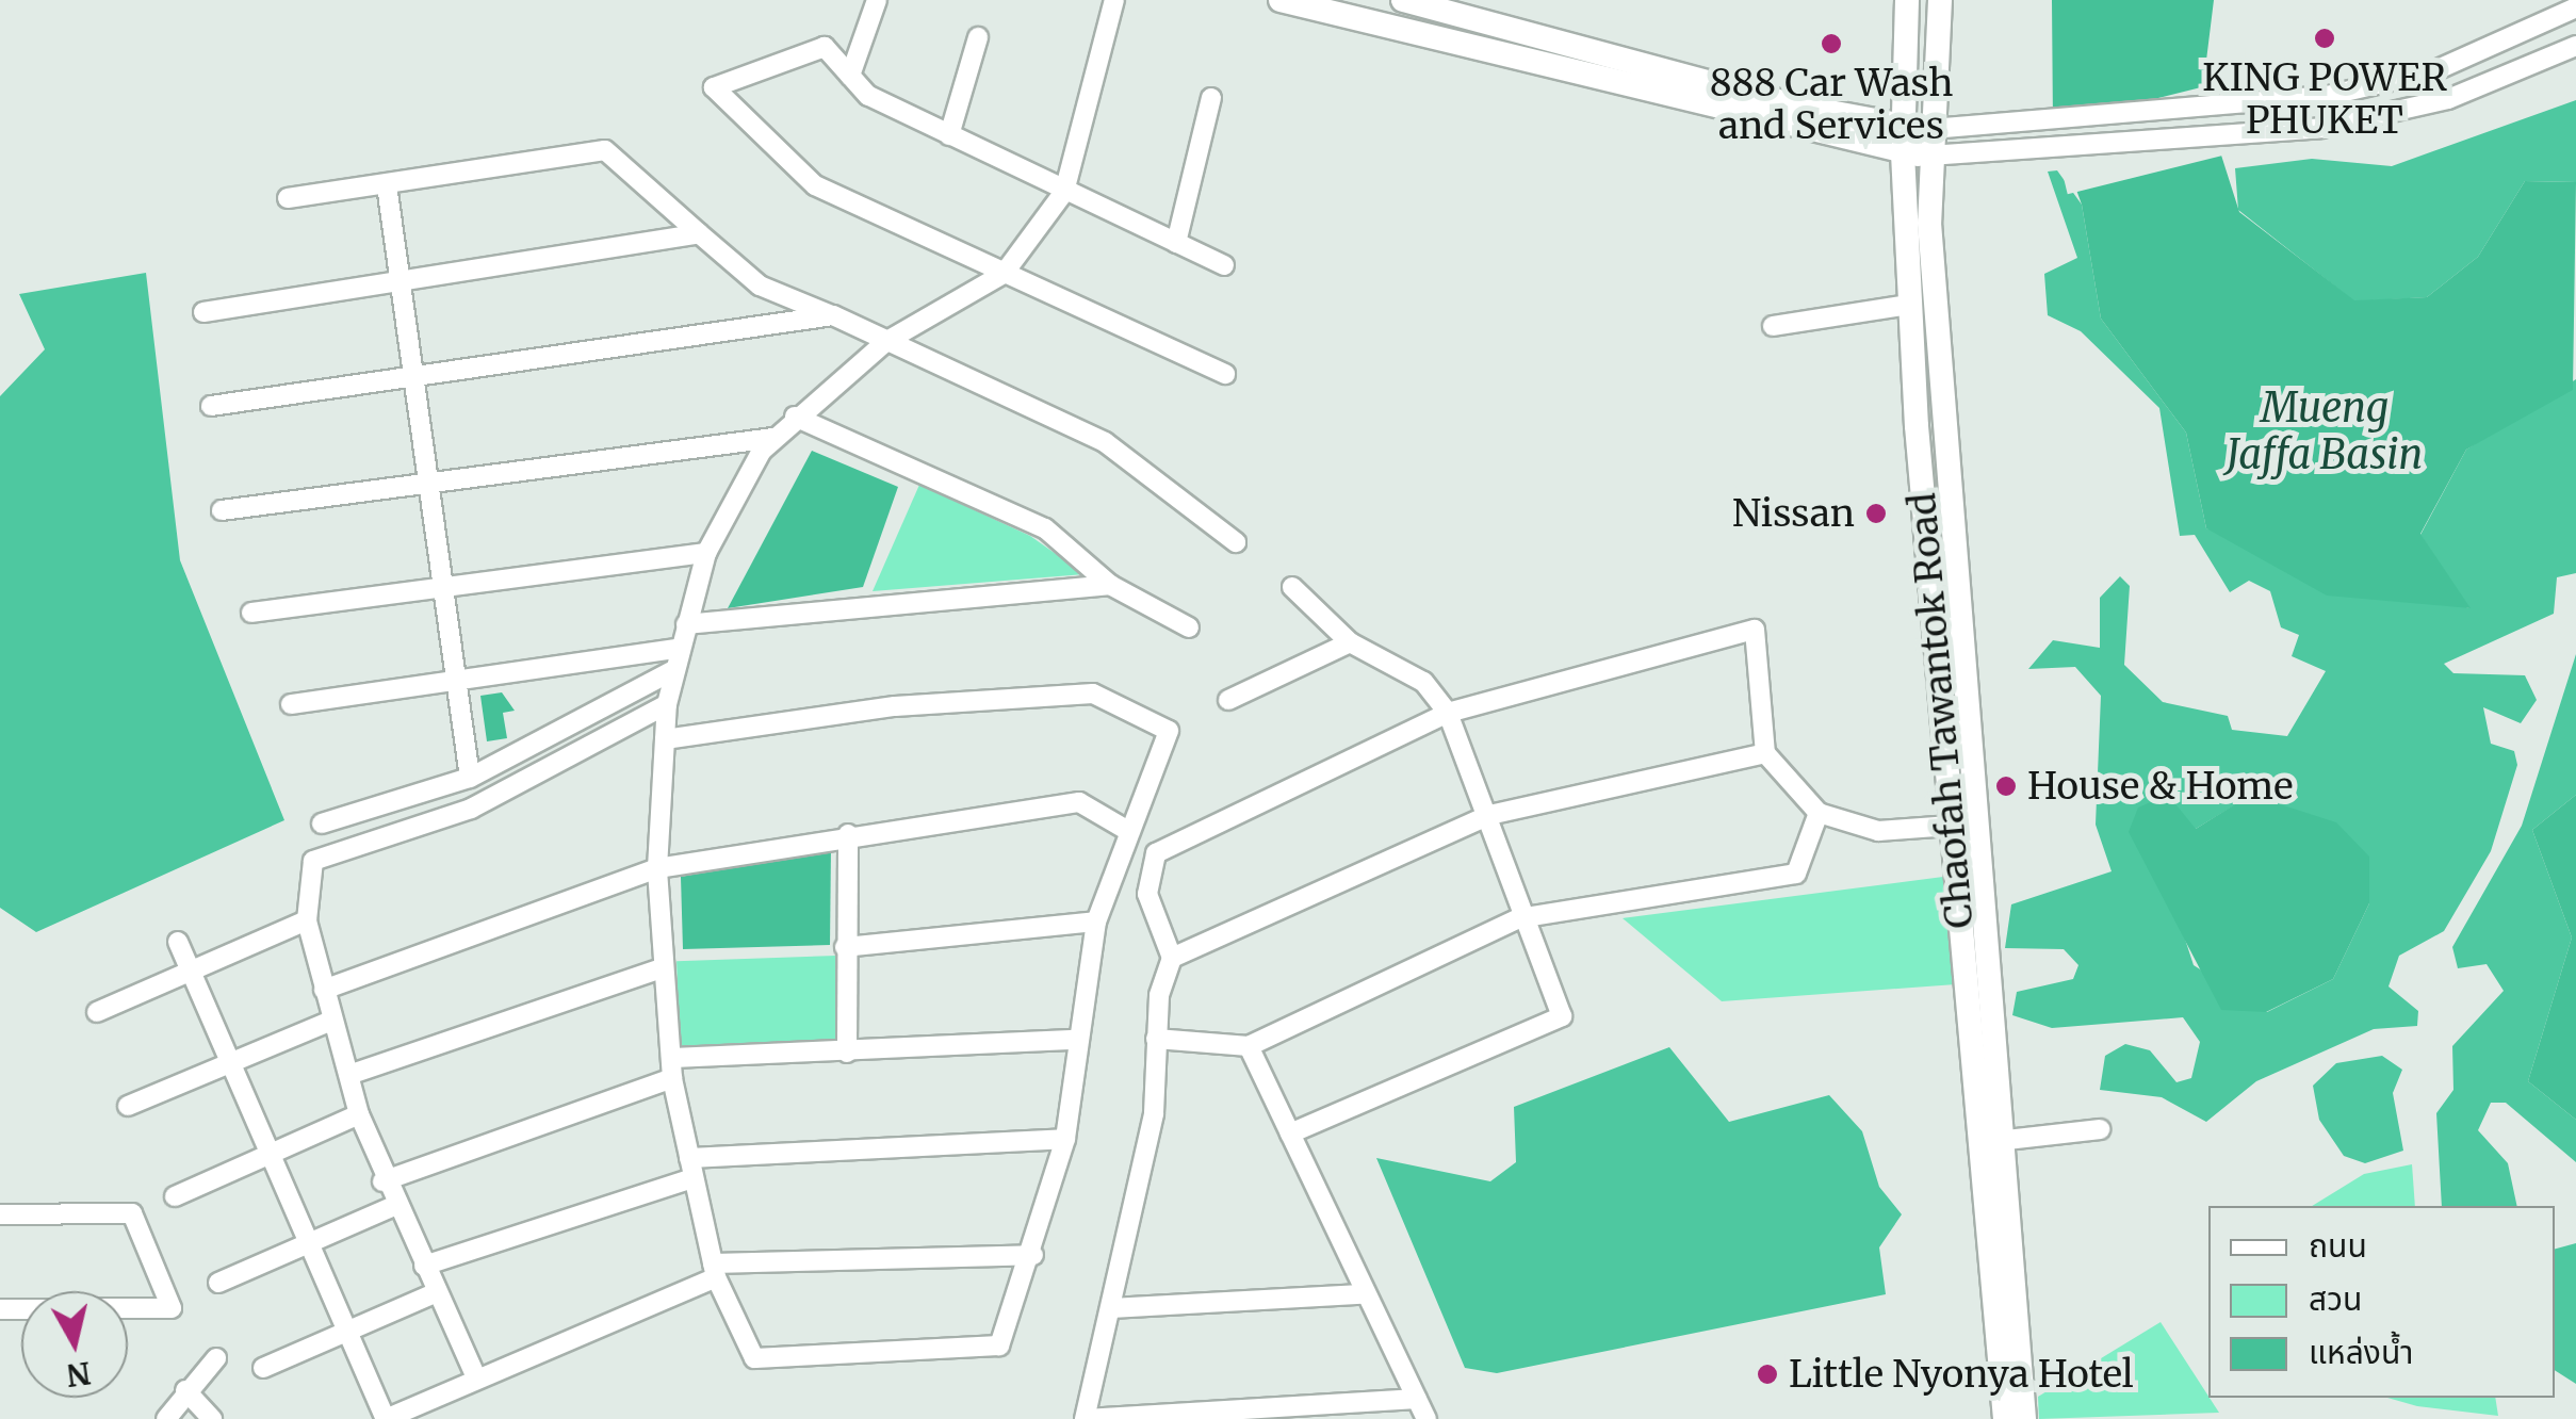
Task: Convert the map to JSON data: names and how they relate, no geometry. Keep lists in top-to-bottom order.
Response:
{
  "streets": {
    "main road": ["Chaofah Tawantok Road"]
  },
  "water": ["Mueng Jaffa Basin"],
  "places": [
    "KING POWER PHUKET",
    "888 Car Wash and Services",
    "Nissan",
    "House & Home",
    "Little Nyonya Hotel"
  ],
  "legend": ["ถนน", "สวน", "แหล่งน้ำ"],
  "north": "bottom"
}
